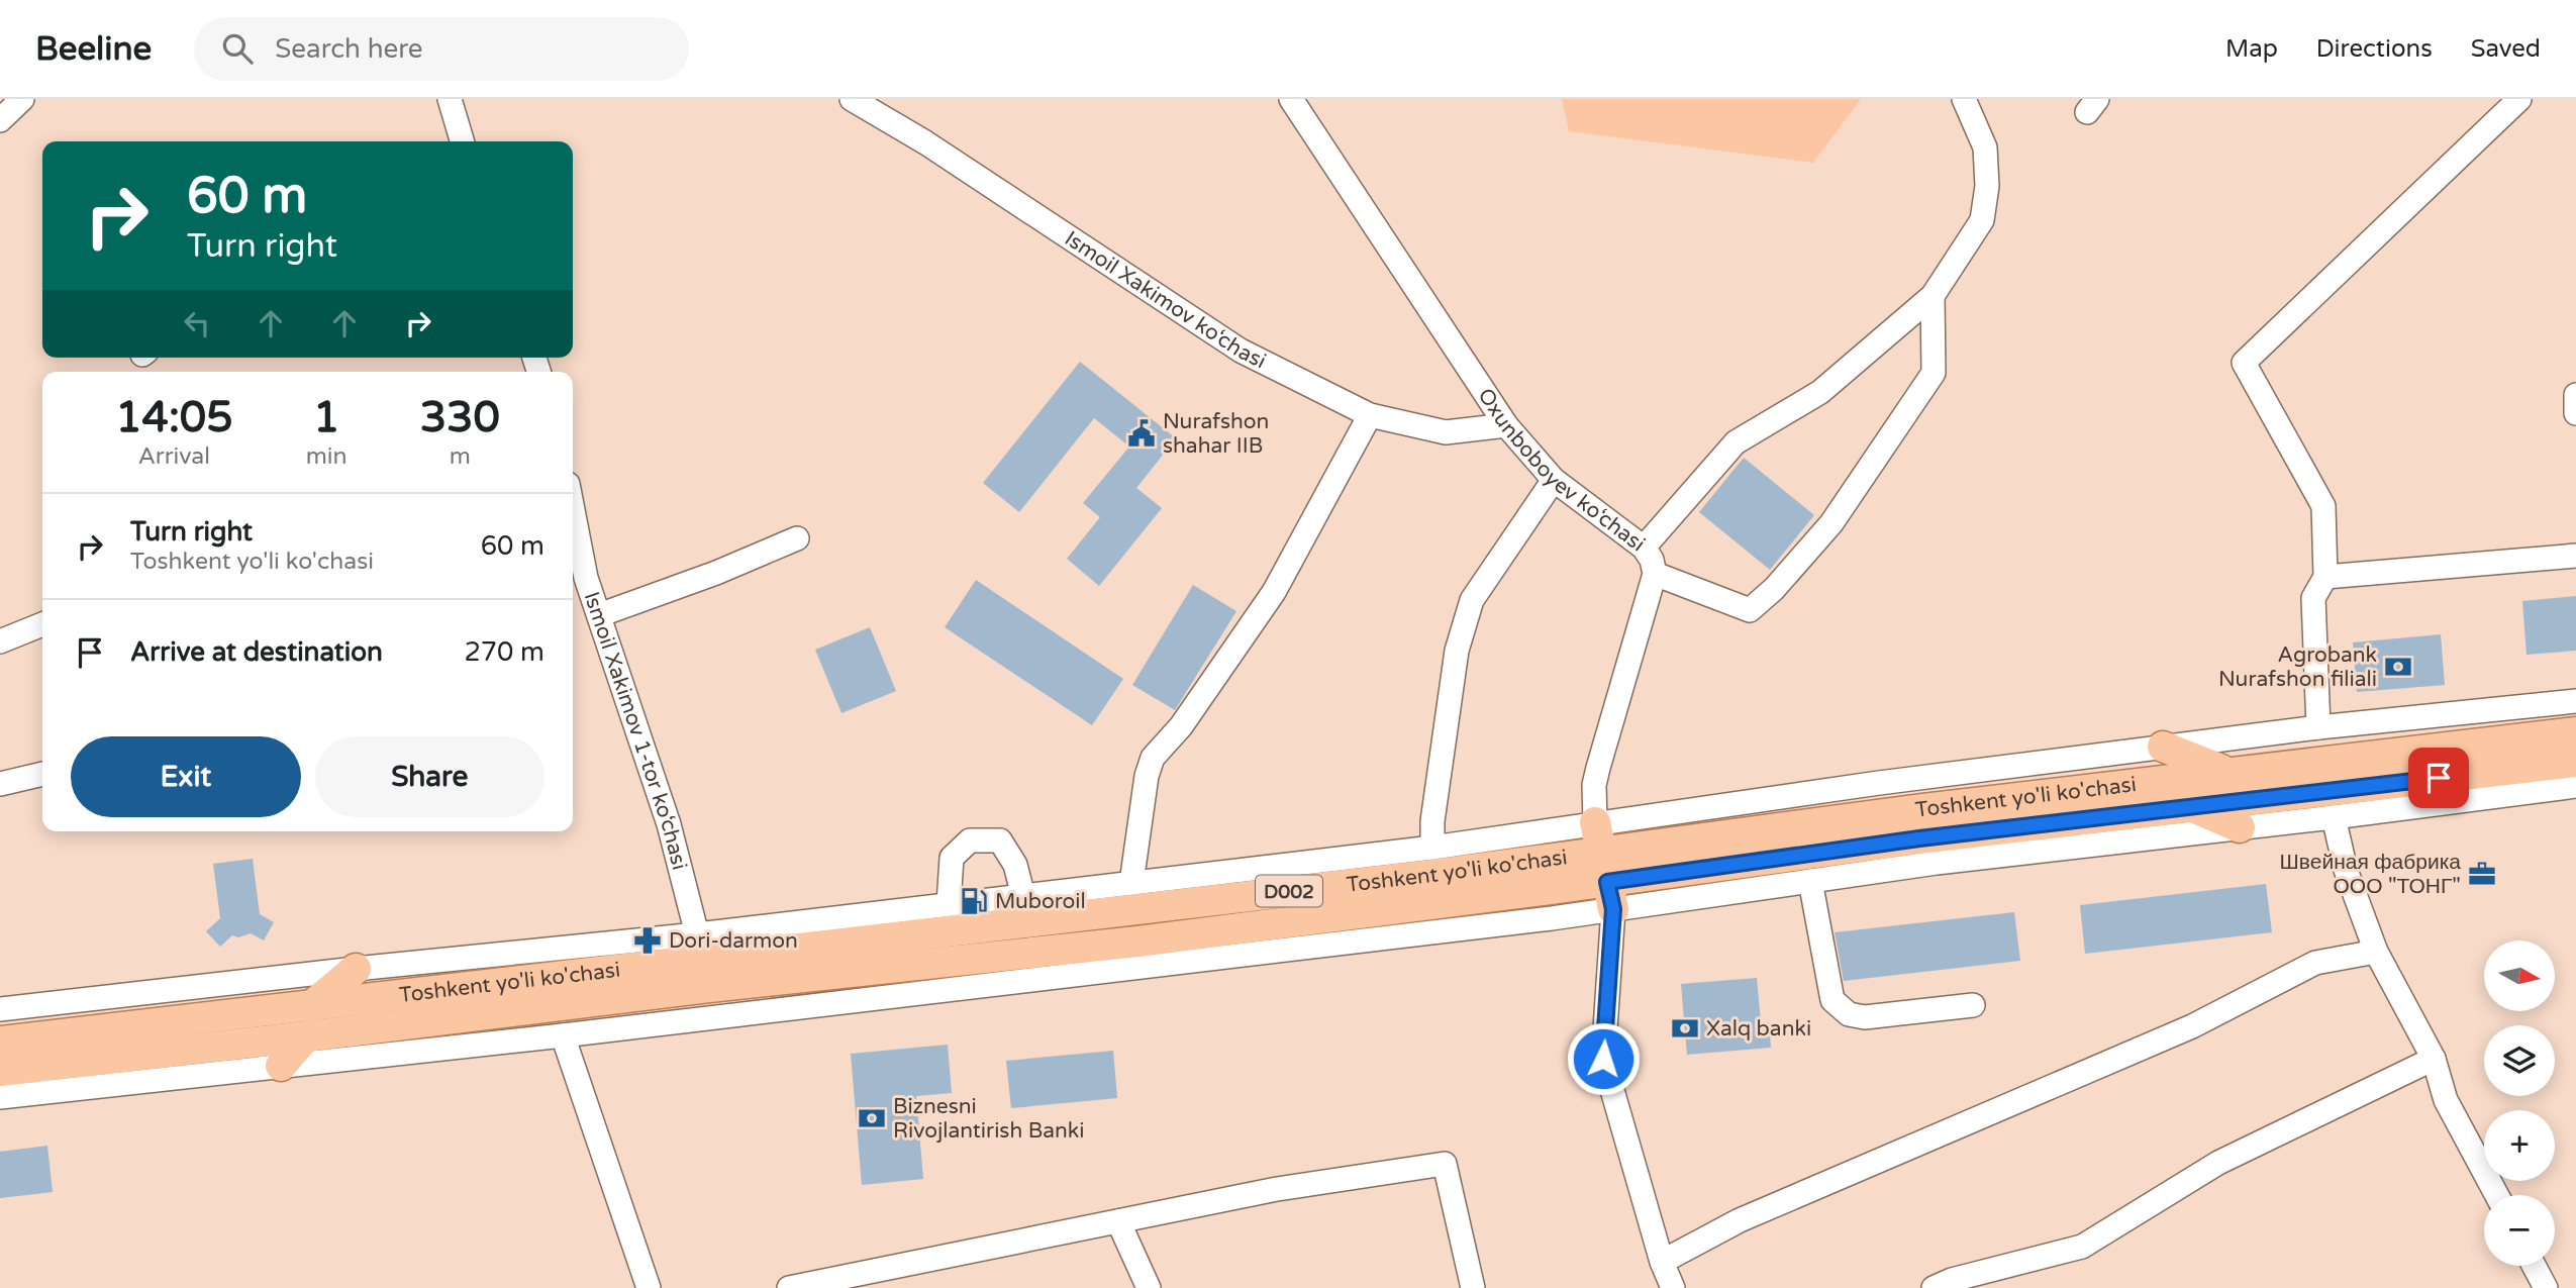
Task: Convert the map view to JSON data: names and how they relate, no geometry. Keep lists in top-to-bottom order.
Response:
{
  "streets": {
    "main road": ["Oxunboboyev ko‘chasi", "Toshkent yo'li ko'chasi", "D002"],
    "street": ["Ismoil Xakimov ko‘chasi", "Ismoil Xakimov 1-tor ko‘chasi"]
  },
  "crossings": [
    ["Ismoil Xakimov ko‘chasi", "Oxunboboyev ko‘chasi"],
    ["Oxunboboyev ko‘chasi", "Toshkent yo'li ko'chasi"]
  ],
  "places": {
    "public building": ["Nurafshon shahar IIB"],
    "bank": ["Agrobank Nurafshon filiali", "Xalq banki", "Biznesni Rivojlantirish Banki"],
    "office": ["Швейная фабрика ООО \"ТОНГ\""],
    "fuel station": ["Muboroil"],
    "pharmacy": ["Dori-darmon"]
  },
  "north": "right",
  "page": {
    "header": "Beeline",
    "search": "Search here",
    "nav": ["Map", "Directions", "Saved"],
    "turn": ["60 m", "Turn right"],
    "eta": [
      "14:05",
      "Arrival",
      "1",
      "min",
      "330",
      "m"
    ],
    "list": [
      {
        "name": "Turn right",
        "note": "Toshkent yo'li ko'chasi",
        "value": "60 m"
      },
      {
        "name": "Arrive at destination",
        "value": "270 m"
      }
    ],
    "buttons": ["Exit", "Share"],
    "map_buttons": ["+", "−"]
  }
}
